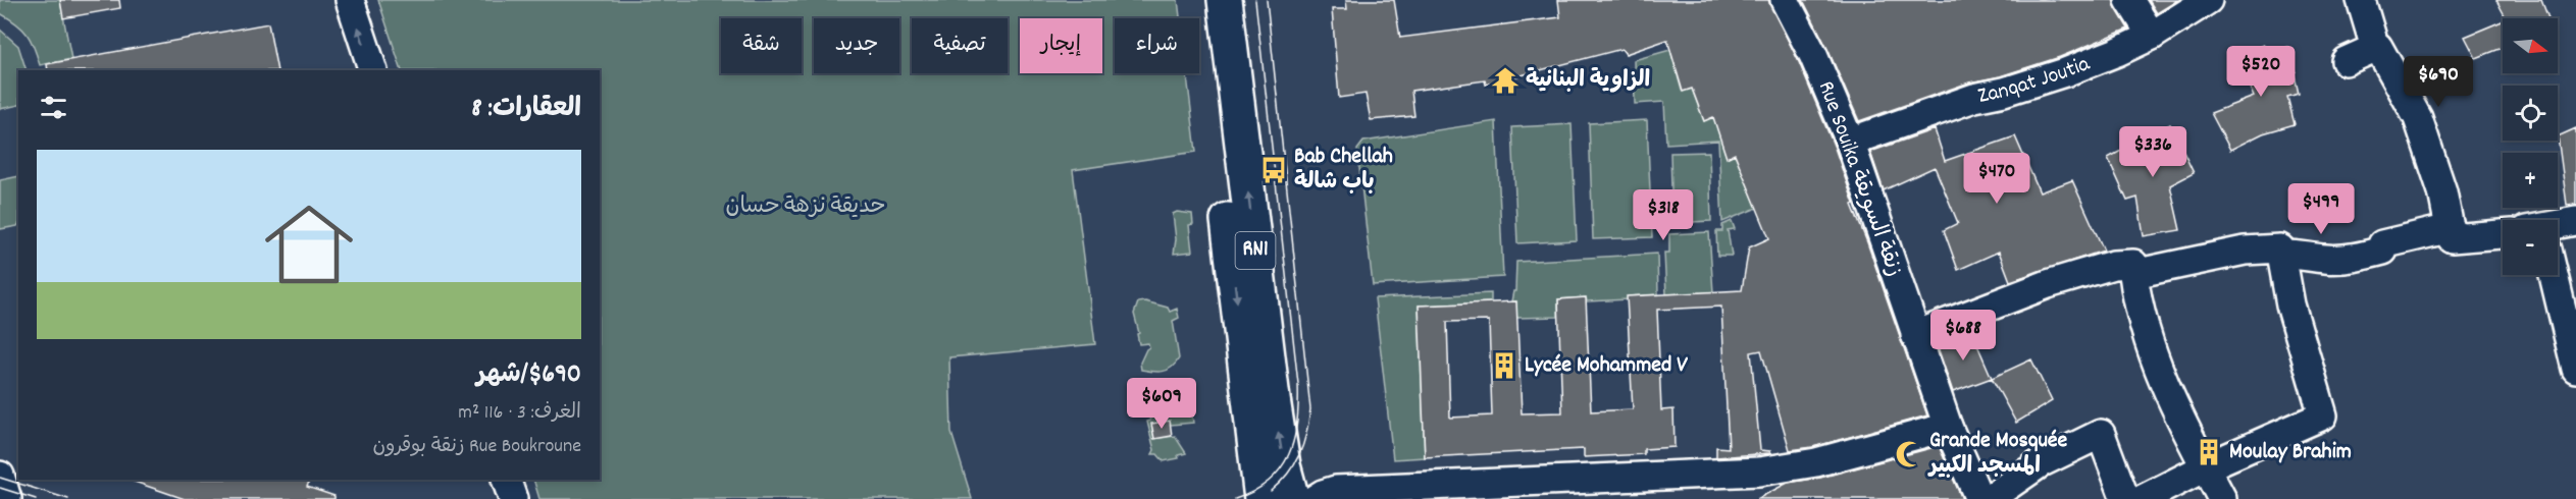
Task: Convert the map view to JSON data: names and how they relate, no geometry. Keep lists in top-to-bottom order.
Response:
{
  "streets": {
    "main road": ["RN1"],
    "street": ["Zanqat Joutia", "Rue Souika زنقة السويقة"]
  },
  "crossings": [
    ["Zanqat Joutia", "Rue Souika زنقة السويقة"]
  ],
  "parks": ["حديقة نزهة حسان"],
  "places": {
    "temple": ["الزاوية البنانية"],
    "bus stop": ["Bab Chellah باب شالة"],
    "building": ["Lycée Mohammed V", "Moulay Brahim"],
    "mosque": ["Grande Mosquée المسجد الكبير"]
  },
  "north": "right",
  "page": {
    "map_buttons": ["+", "−"],
    "chip": [
      "شراء",
      "إيجار",
      "تصفية",
      "جديد",
      "شقة"
    ],
    "price": [
      "$520",
      "$690",
      "$336",
      "$470",
      "$499",
      "$318",
      "$688",
      "$609"
    ],
    "heading": "العقارات: 8",
    "list": [
      {
        "name": "$690/شهر",
        "note": "الغرف: 3 · 116 m² · Rue Boukroune زنقة بوقرون"
      }
    ]
  }
}
